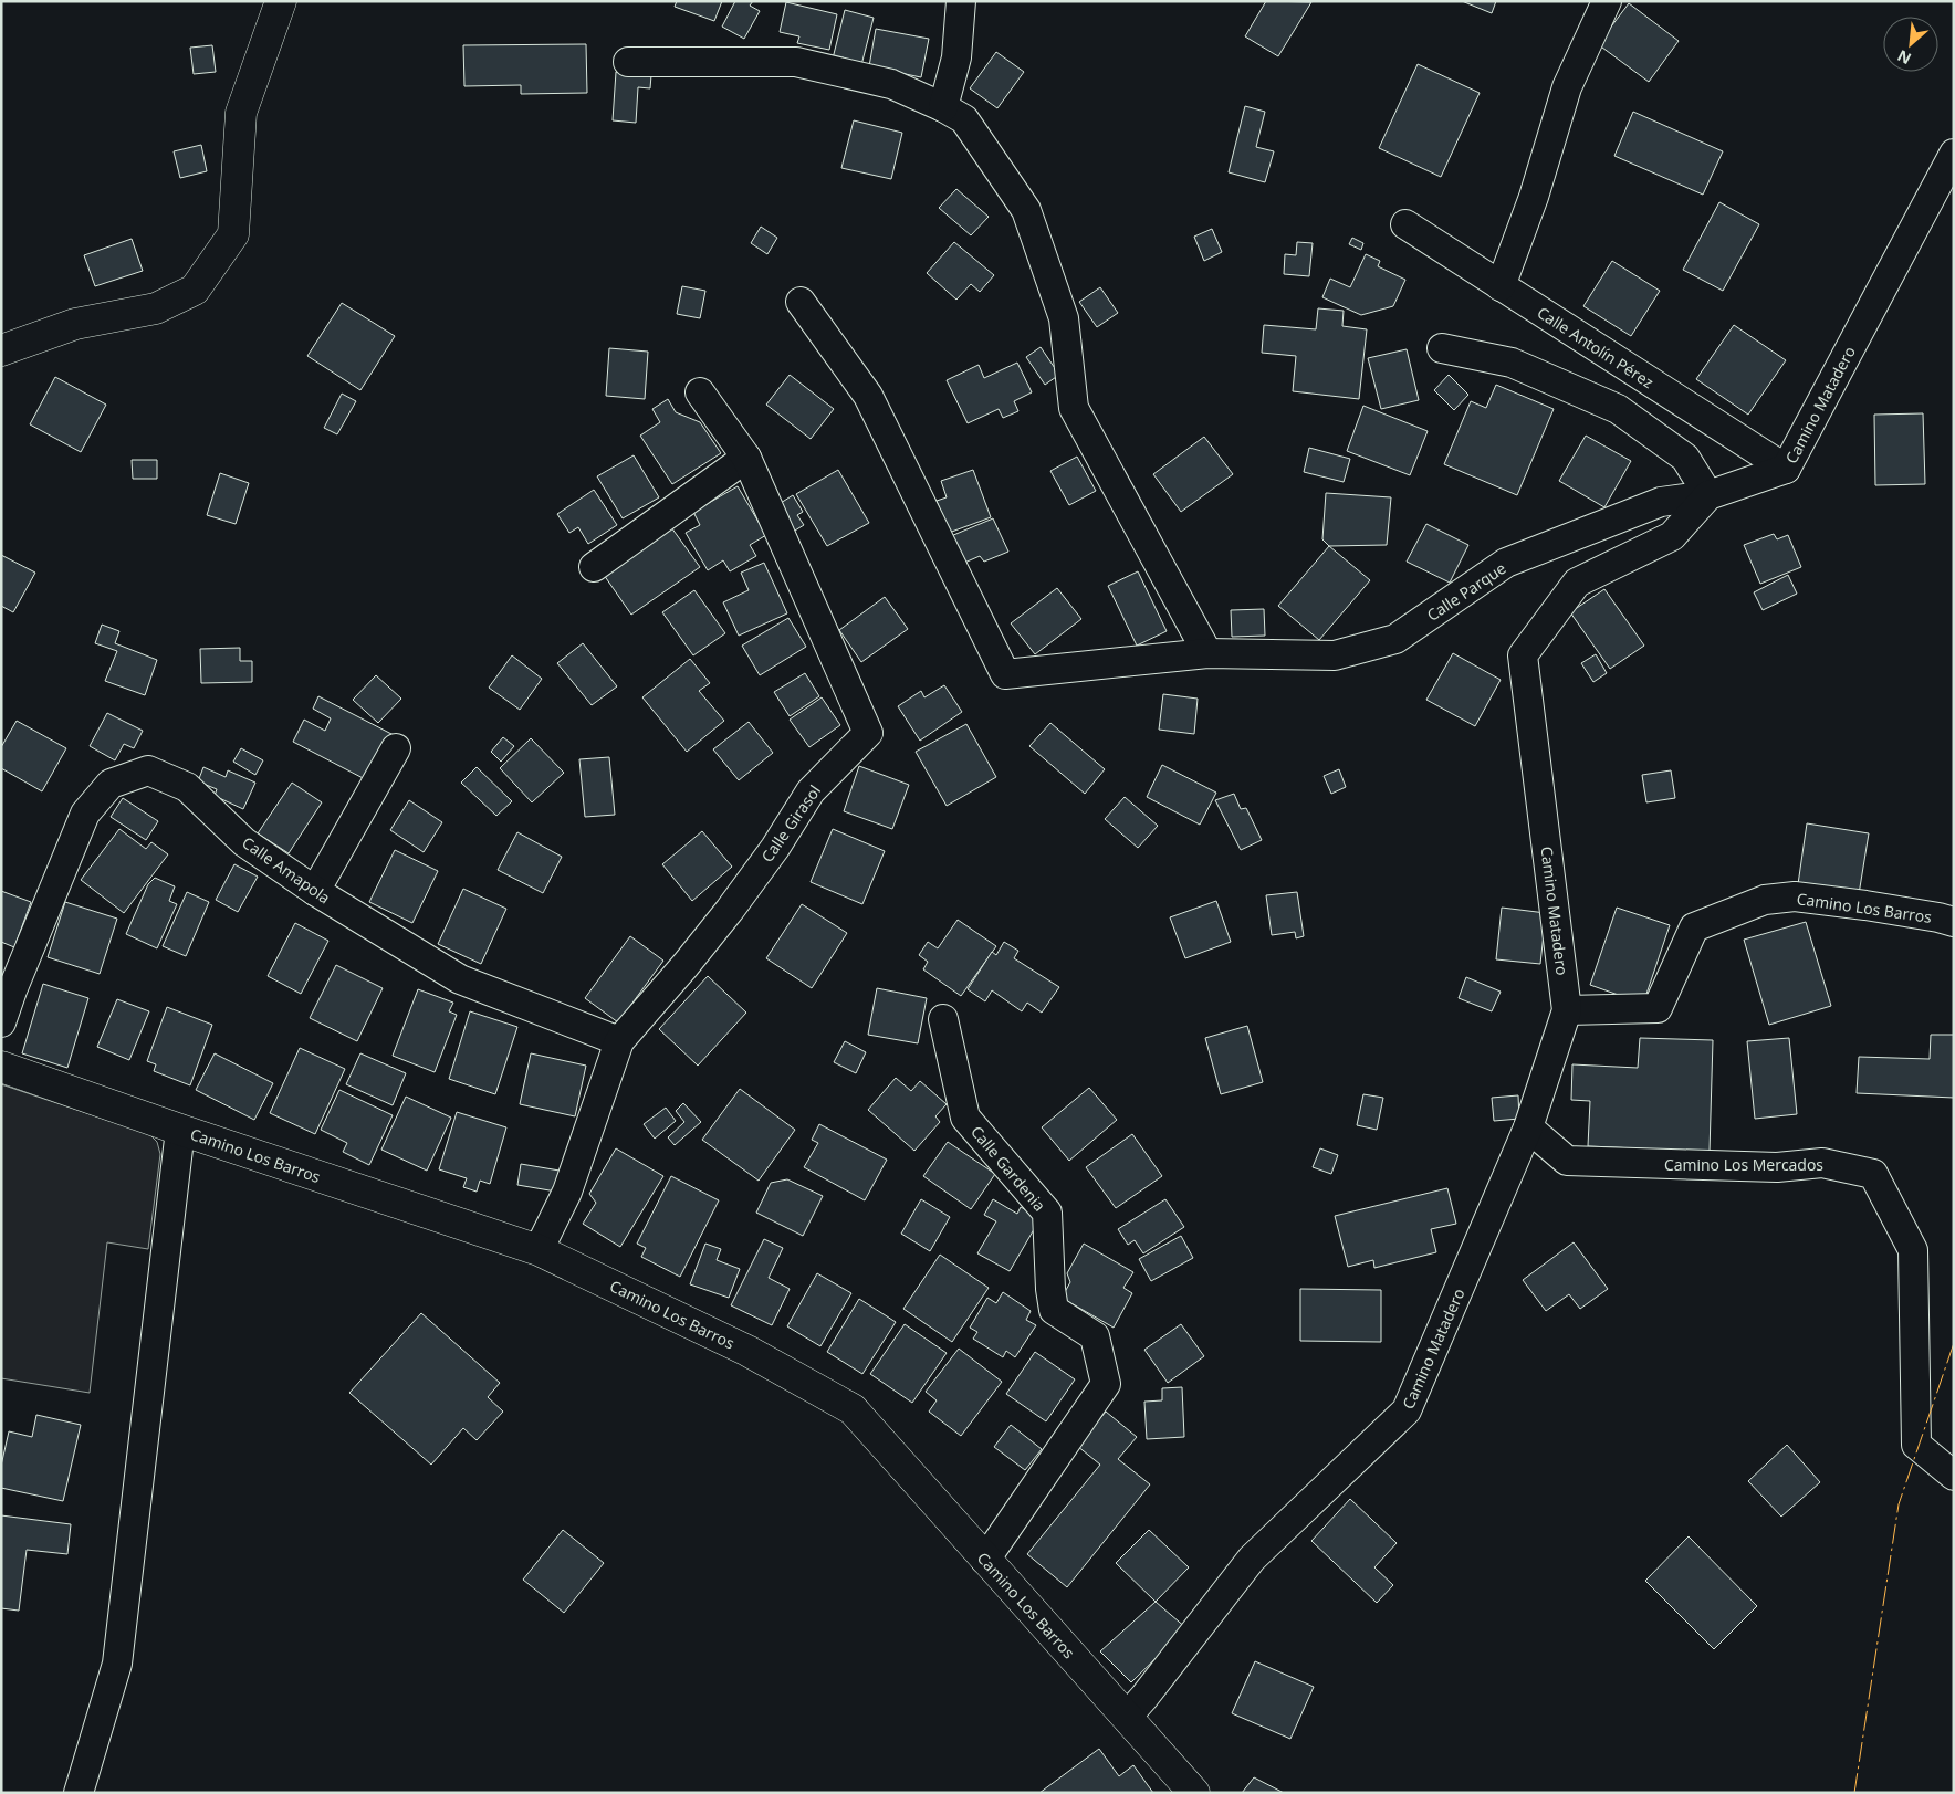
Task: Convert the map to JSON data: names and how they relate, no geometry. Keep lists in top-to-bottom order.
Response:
{
  "streets": {
    "street": [
      "Calle Antolín Pérez",
      "Camino Matadero",
      "Calle Parque",
      "Calle Girasol",
      "Calle Amapola",
      "Camino Los Barros",
      "Camino Los Mercados",
      "Calle Gardenia"
    ]
  },
  "crossings": [
    ["Calle Antolín Pérez", "Camino Matadero"],
    ["Camino Matadero", "Calle Parque"],
    ["Camino Matadero", "Camino Los Barros"],
    ["Camino Matadero", "Camino Los Mercados"],
    ["Calle Girasol", "Calle Amapola"],
    ["Calle Girasol", "Camino Los Barros"],
    ["Camino Los Barros", "Calle Gardenia"]
  ],
  "north": "bottom left"
}
